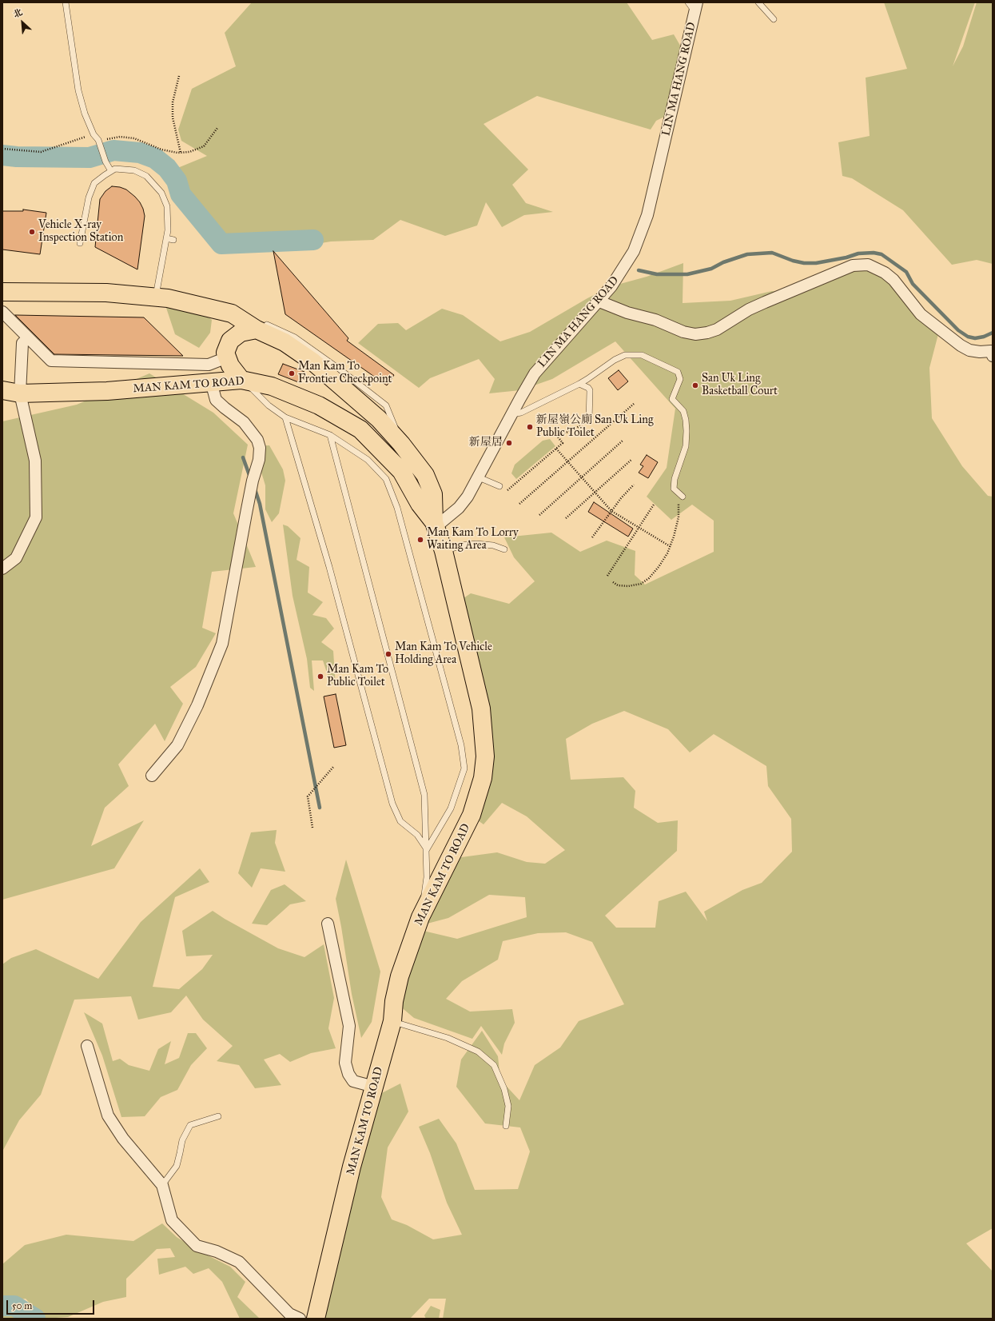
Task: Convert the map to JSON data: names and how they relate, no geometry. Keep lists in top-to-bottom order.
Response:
{
  "streets": {
    "main road": ["MAN KAM TO ROAD"],
    "street": ["LIN MA HANG ROAD"]
  },
  "crossings": [
    ["LIN MA HANG ROAD", "MAN KAM TO ROAD"]
  ],
  "places": [
    "Vehicle X-ray Inspection Station",
    "Man Kam To Frontier Checkpoint",
    "San Uk Ling Basketball Court",
    "新屋嶺公廁 San Uk Ling Public Toilet",
    "新屋居",
    "Man Kam To Lorry Waiting Area",
    "Man Kam To Vehicle Holding Area",
    "Man Kam To Public Toilet"
  ],
  "scale_bar": "50 m",
  "north": "top left"
}
